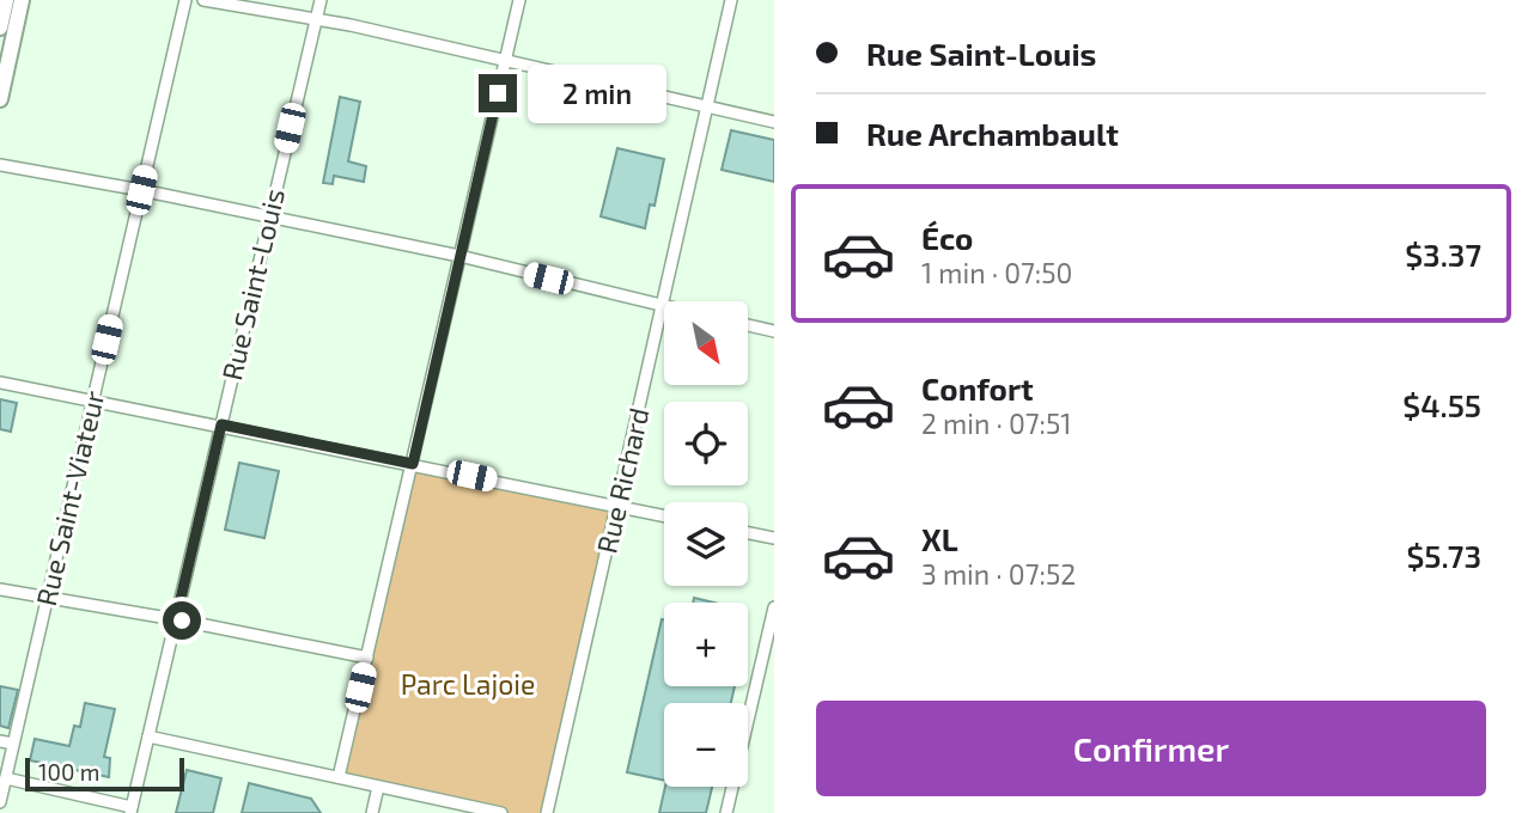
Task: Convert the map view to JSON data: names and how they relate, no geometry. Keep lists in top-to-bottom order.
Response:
{
  "streets": {
    "street": ["Rue Saint-Louis", "Rue Richard", "Rue Saint-Viateur"]
  },
  "parks": ["Parc Lajoie"],
  "scale_bar": "100 m",
  "north": "bottom right",
  "page": {
    "banner": ["Rue Saint-Louis", "Rue Archambault"],
    "bubble": "2 min",
    "list": [
      {
        "name": "Éco",
        "note": "1 min · 07:50",
        "value": "$3.37"
      },
      {
        "name": "Confort",
        "note": "2 min · 07:51",
        "value": "$4.55"
      },
      {
        "name": "XL",
        "note": "3 min · 07:52",
        "value": "$5.73"
      }
    ],
    "map_buttons": ["+", "−"],
    "buttons": "Confirmer",
    "scale": "100 m"
  }
}
